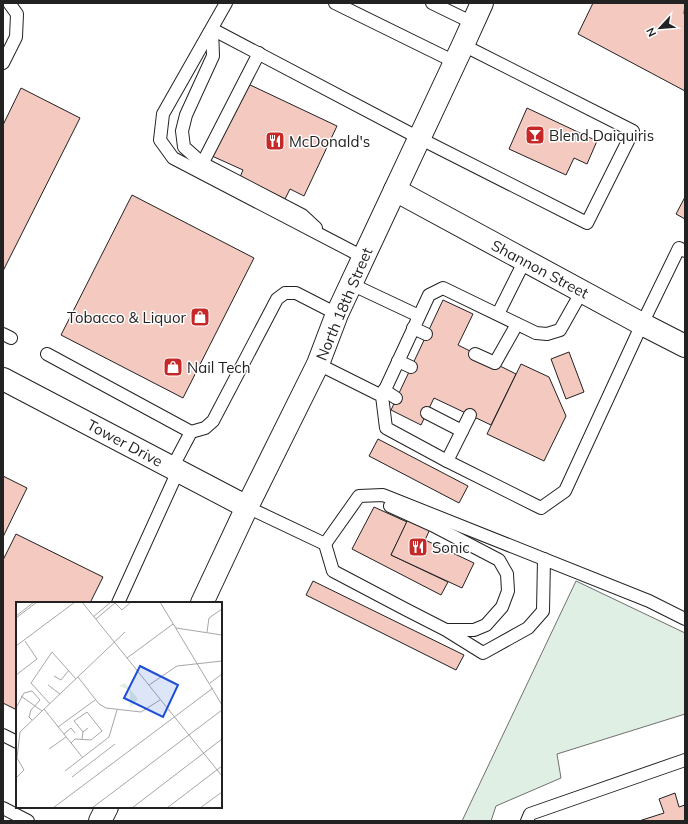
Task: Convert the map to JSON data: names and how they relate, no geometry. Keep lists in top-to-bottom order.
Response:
{
  "streets": {
    "main road": ["Shannon Street", "North 18th Street", "Tower Drive"]
  },
  "crossings": [
    ["Shannon Street", "North 18th Street"],
    ["North 18th Street", "Tower Drive"]
  ],
  "places": {
    "bar": ["Blend Daiquiris"],
    "restaurant": ["McDonald's", "Sonic"],
    "shop": ["Tobacco & Liquor", "Nail Tech"]
  },
  "north": "bottom left"
}
